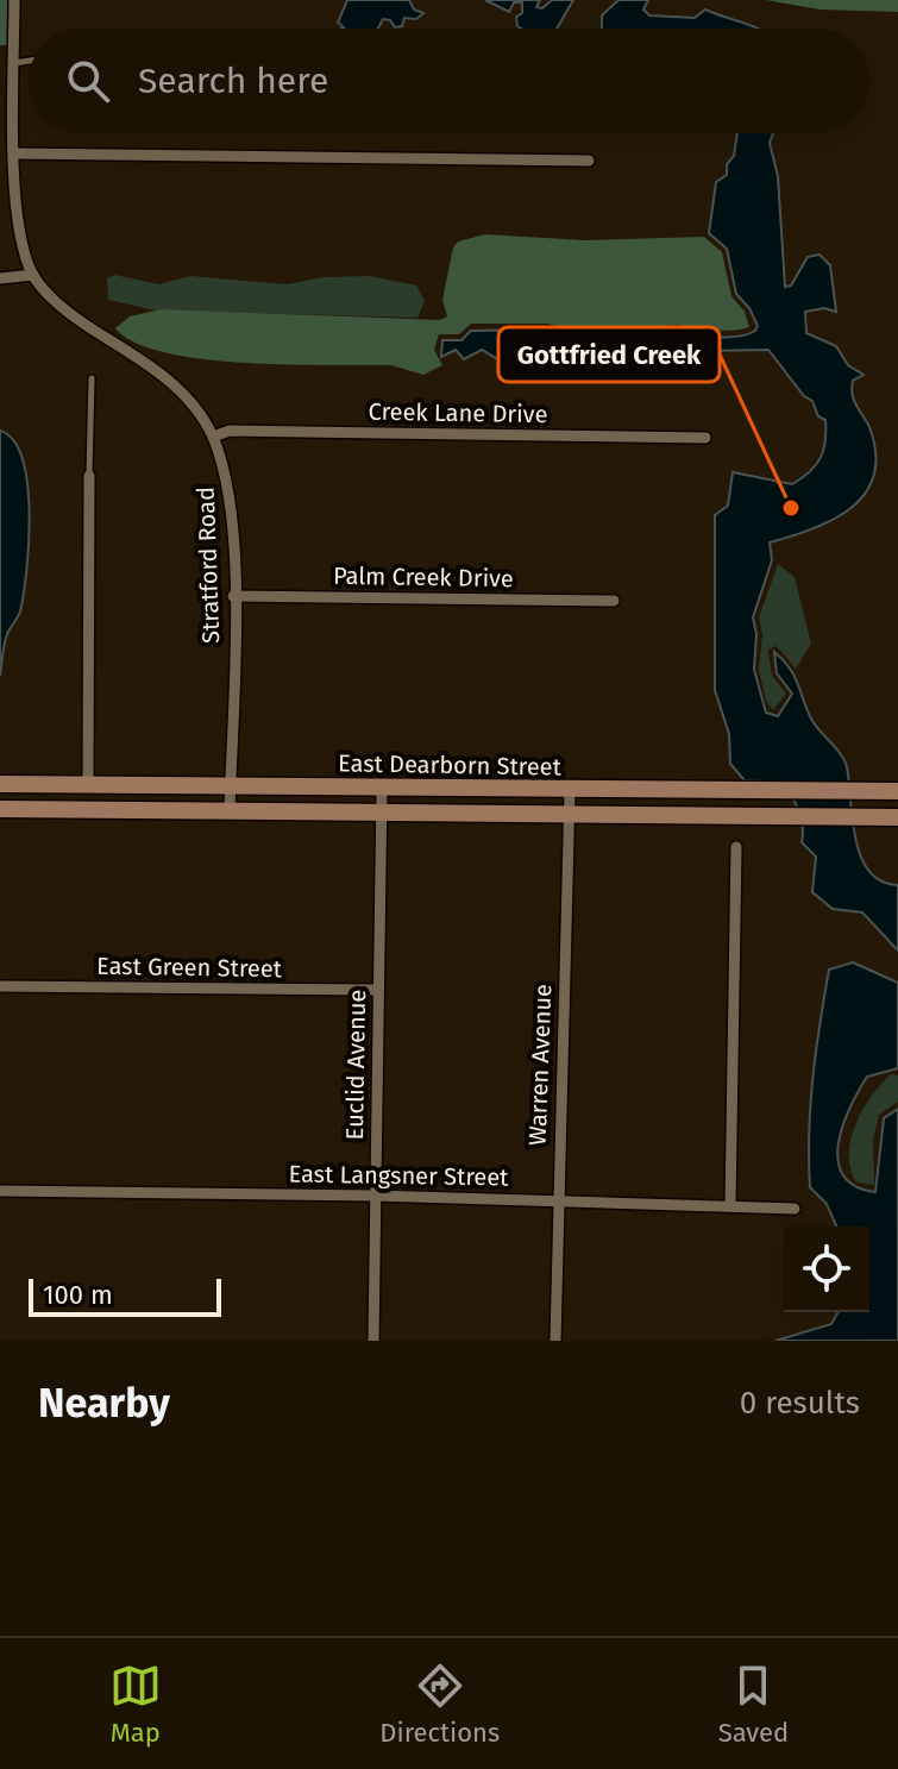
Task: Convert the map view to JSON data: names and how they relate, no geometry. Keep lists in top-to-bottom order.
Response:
{
  "streets": {
    "main road": ["East Dearborn Street"],
    "street": [
      "Creek Lane Drive",
      "Stratford Road",
      "Palm Creek Drive",
      "East Green Street",
      "Euclid Avenue",
      "Warren Avenue",
      "East Langsner Street"
    ]
  },
  "crossings": [
    ["Creek Lane Drive", "Stratford Road"],
    ["Stratford Road", "Palm Creek Drive"],
    ["Stratford Road", "East Dearborn Street"],
    ["East Dearborn Street", "Euclid Avenue"],
    ["East Dearborn Street", "Warren Avenue"],
    ["East Green Street", "Euclid Avenue"],
    ["Euclid Avenue", "East Langsner Street"],
    ["Warren Avenue", "East Langsner Street"]
  ],
  "places": ["Gottfried Creek"],
  "scale_bar": "100 m",
  "page": {
    "search": "Search here",
    "scale": "100 m",
    "heading": ["Nearby", "0 results"],
    "nav": ["Map", "Directions", "Saved"]
  }
}
